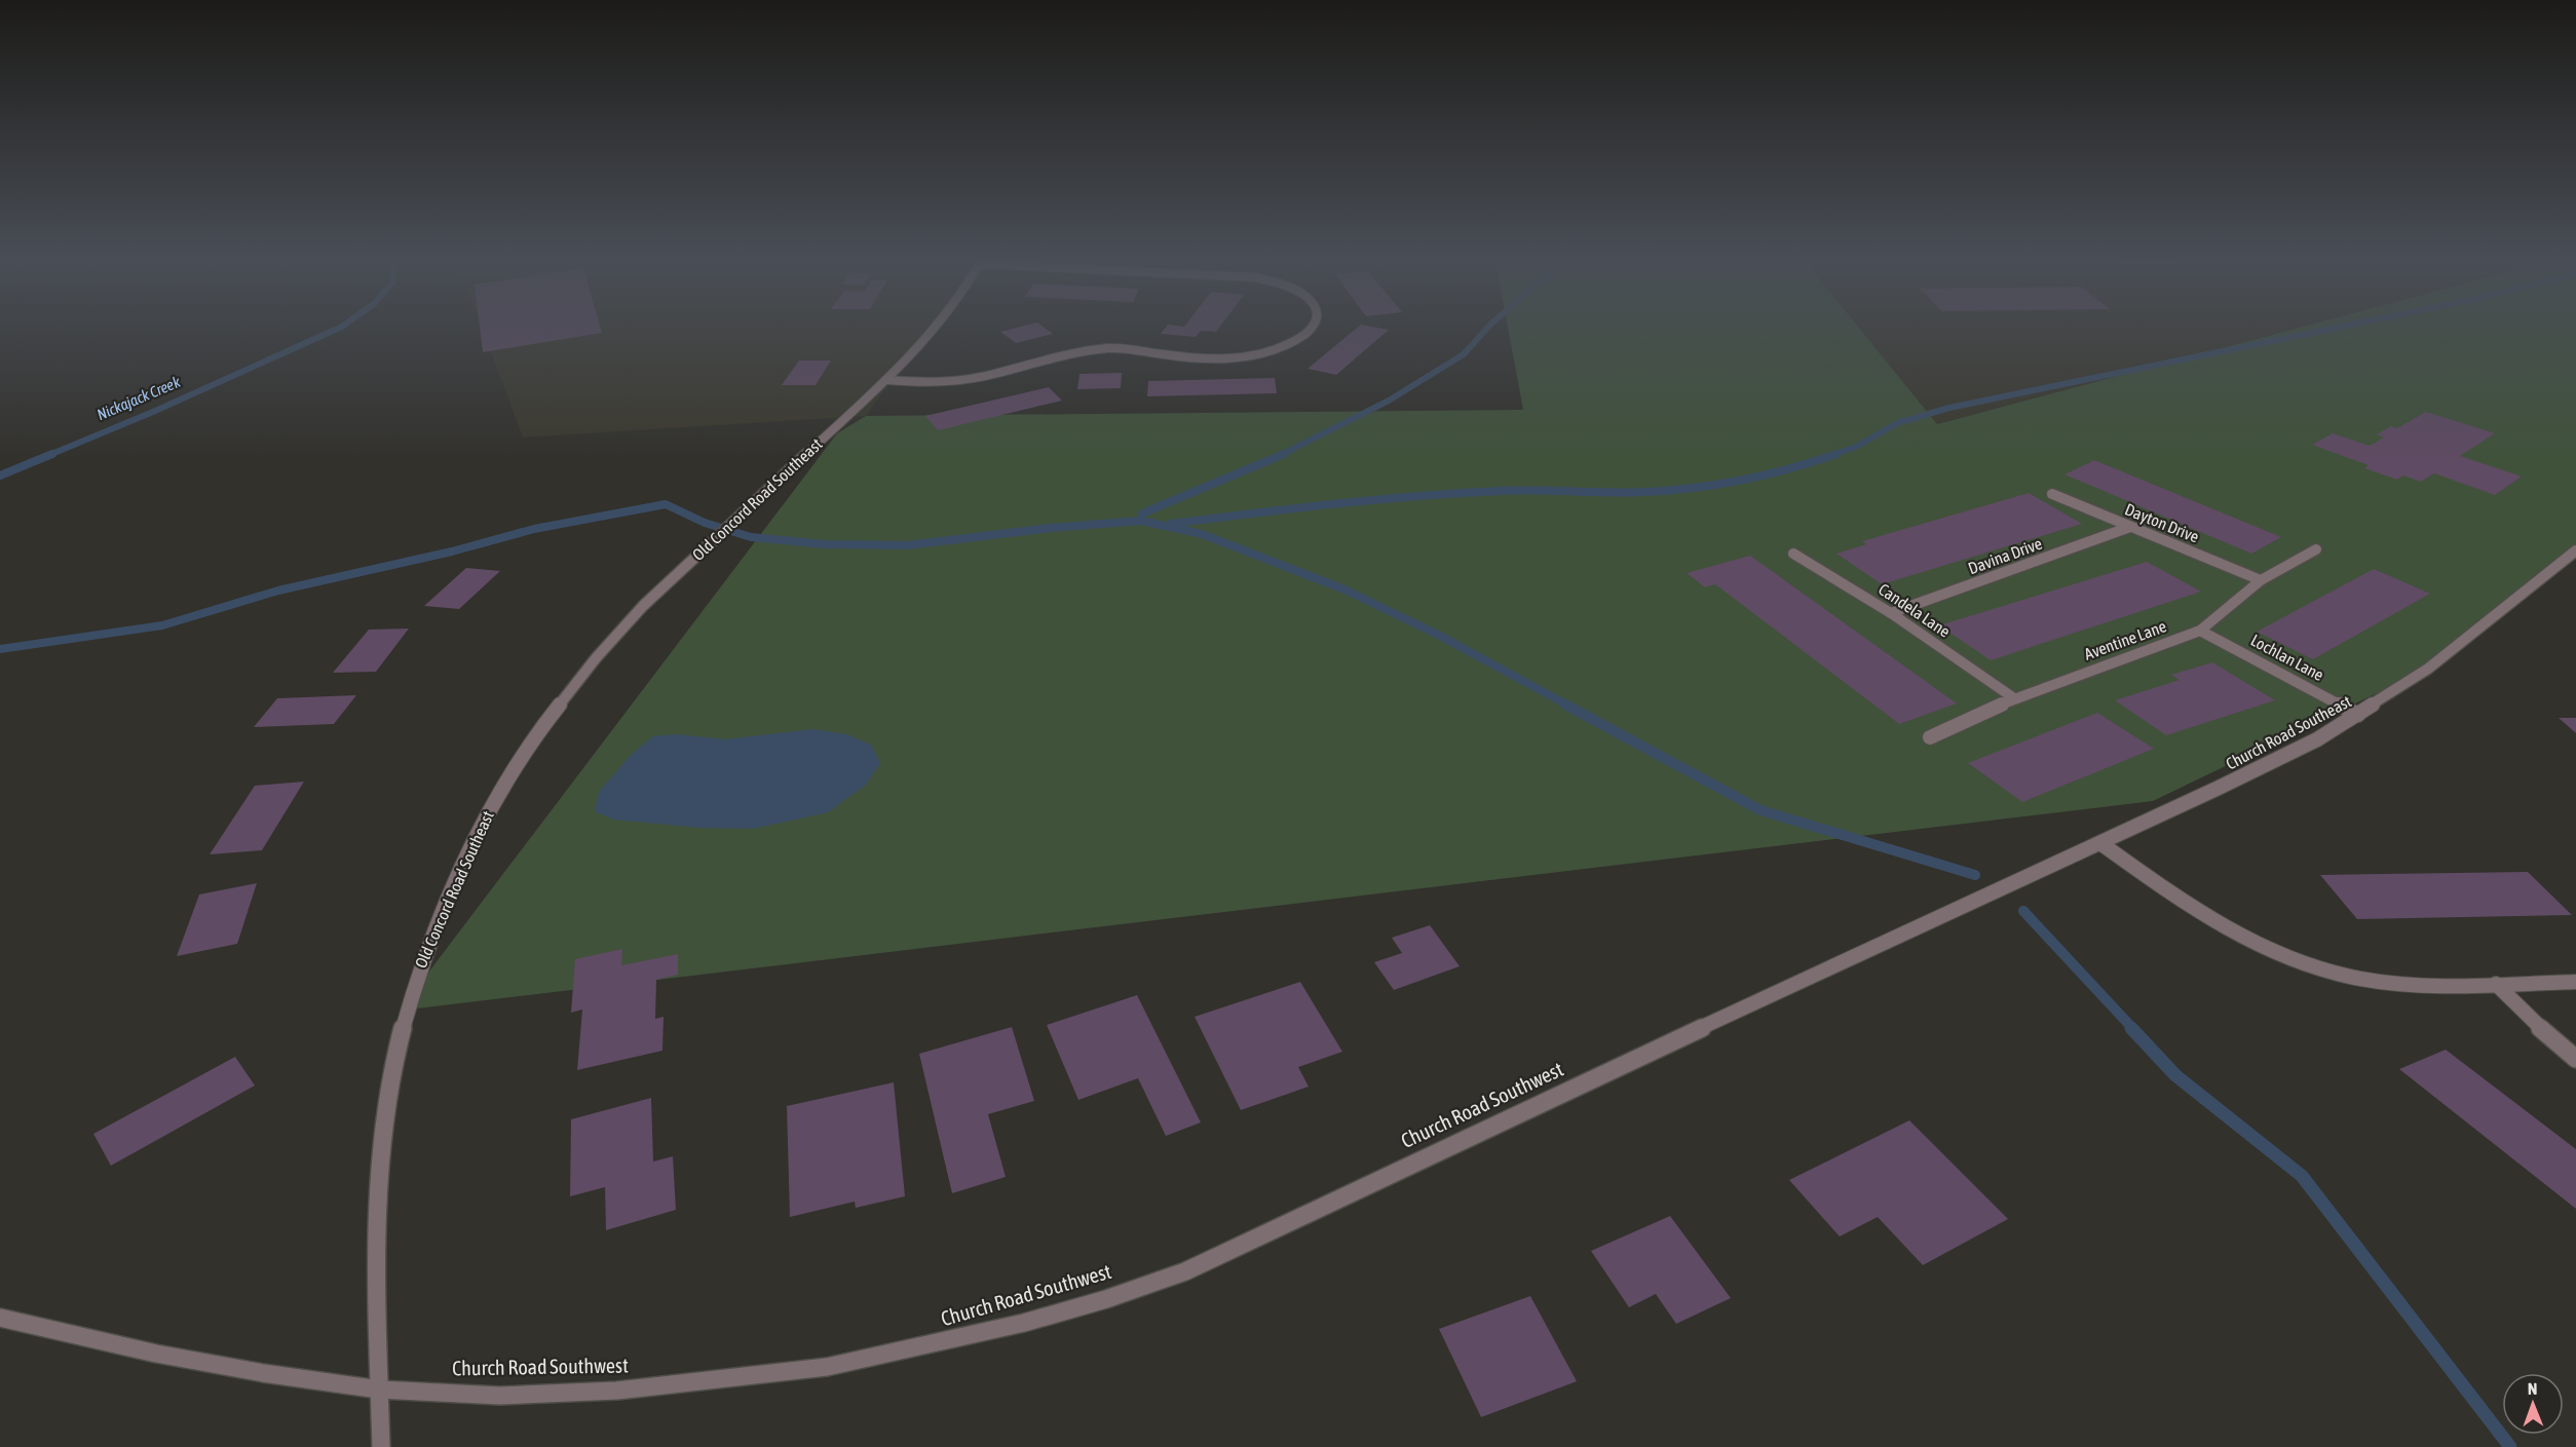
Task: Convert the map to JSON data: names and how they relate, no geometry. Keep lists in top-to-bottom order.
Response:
{
  "streets": {
    "street": [
      "Old Concord Road Southeast",
      "Dayton Drive",
      "Davina Drive",
      "Candela Lane",
      "Aventine Lane",
      "Lochlan Lane",
      "Church Road Southeast",
      "Church Road Southwest"
    ]
  },
  "crossings": [
    ["Old Concord Road Southeast", "Church Road Southwest"],
    ["Dayton Drive", "Davina Drive"],
    ["Dayton Drive", "Aventine Lane"],
    ["Davina Drive", "Candela Lane"],
    ["Candela Lane", "Aventine Lane"],
    ["Aventine Lane", "Lochlan Lane"],
    ["Lochlan Lane", "Church Road Southeast"],
    ["Church Road Southeast", "Church Road Southwest"]
  ],
  "water": ["Nickajack Creek"],
  "north": "top"
}
